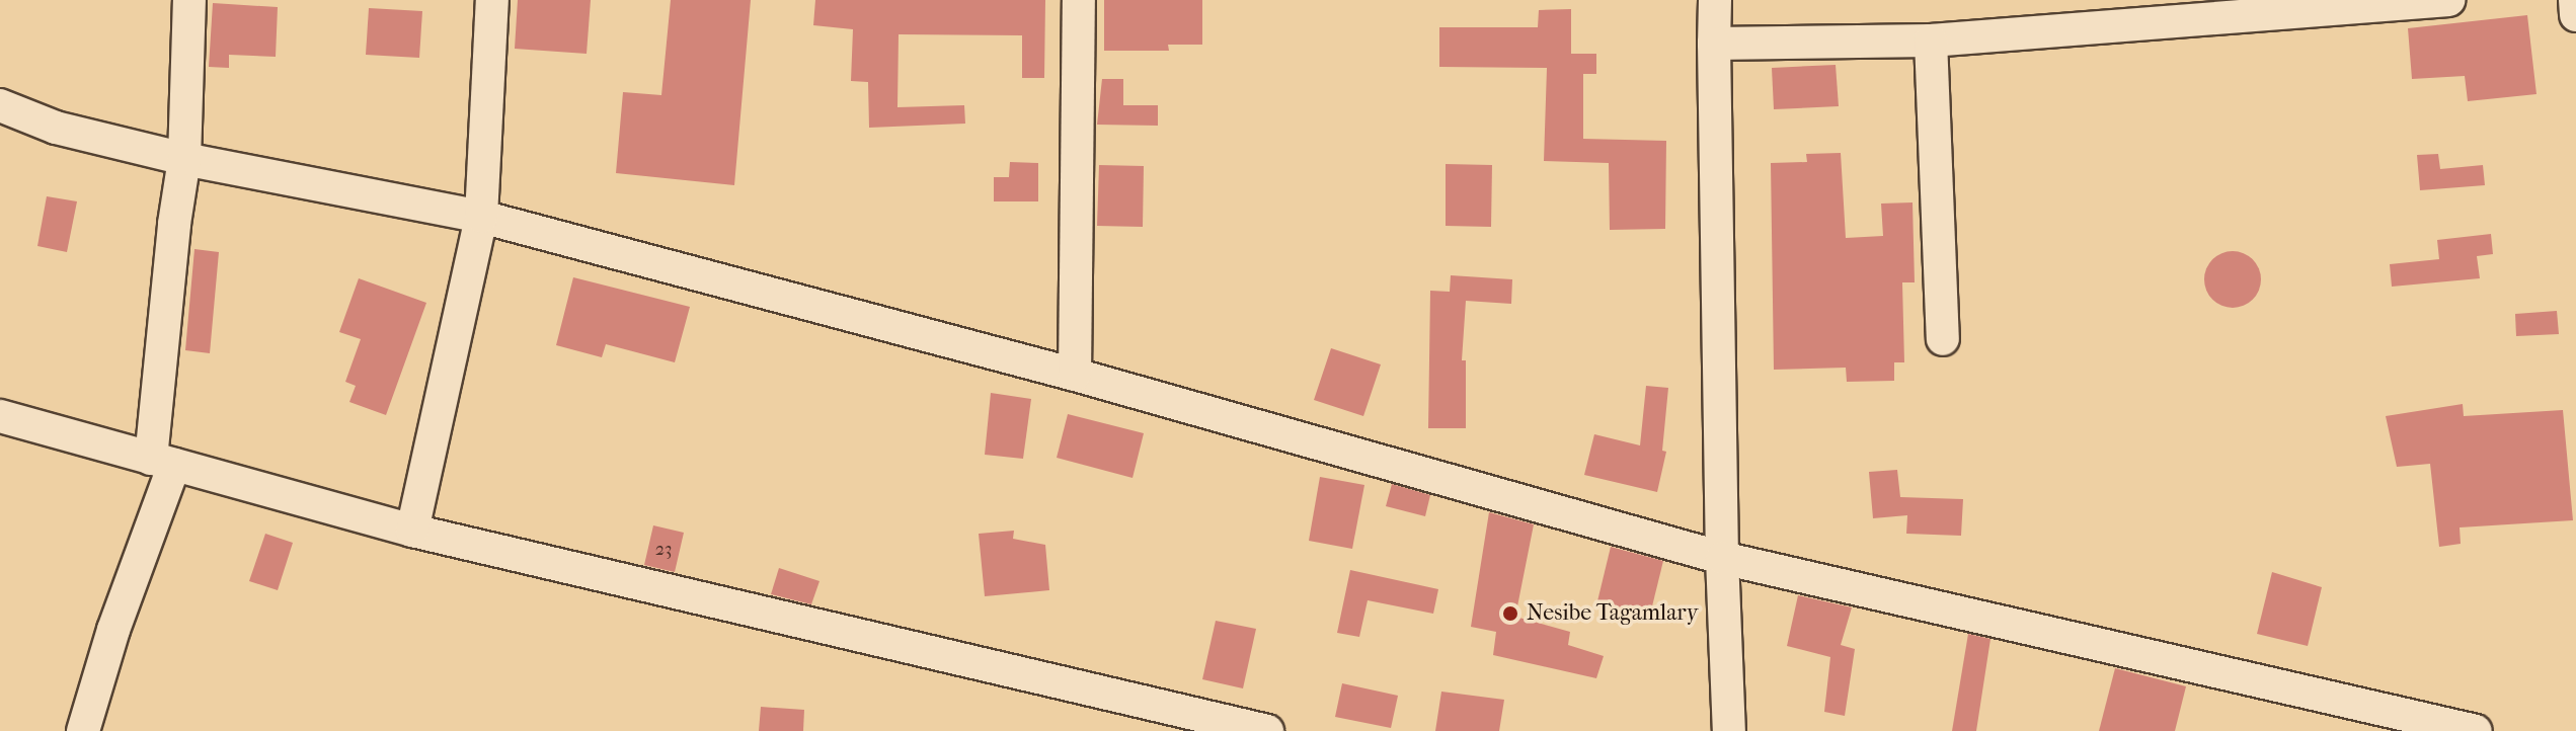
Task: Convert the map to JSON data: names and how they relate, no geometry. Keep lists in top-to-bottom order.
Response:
{
  "places": ["Nesibe Tagamlary"],
  "house_numbers": ["23"]
}
